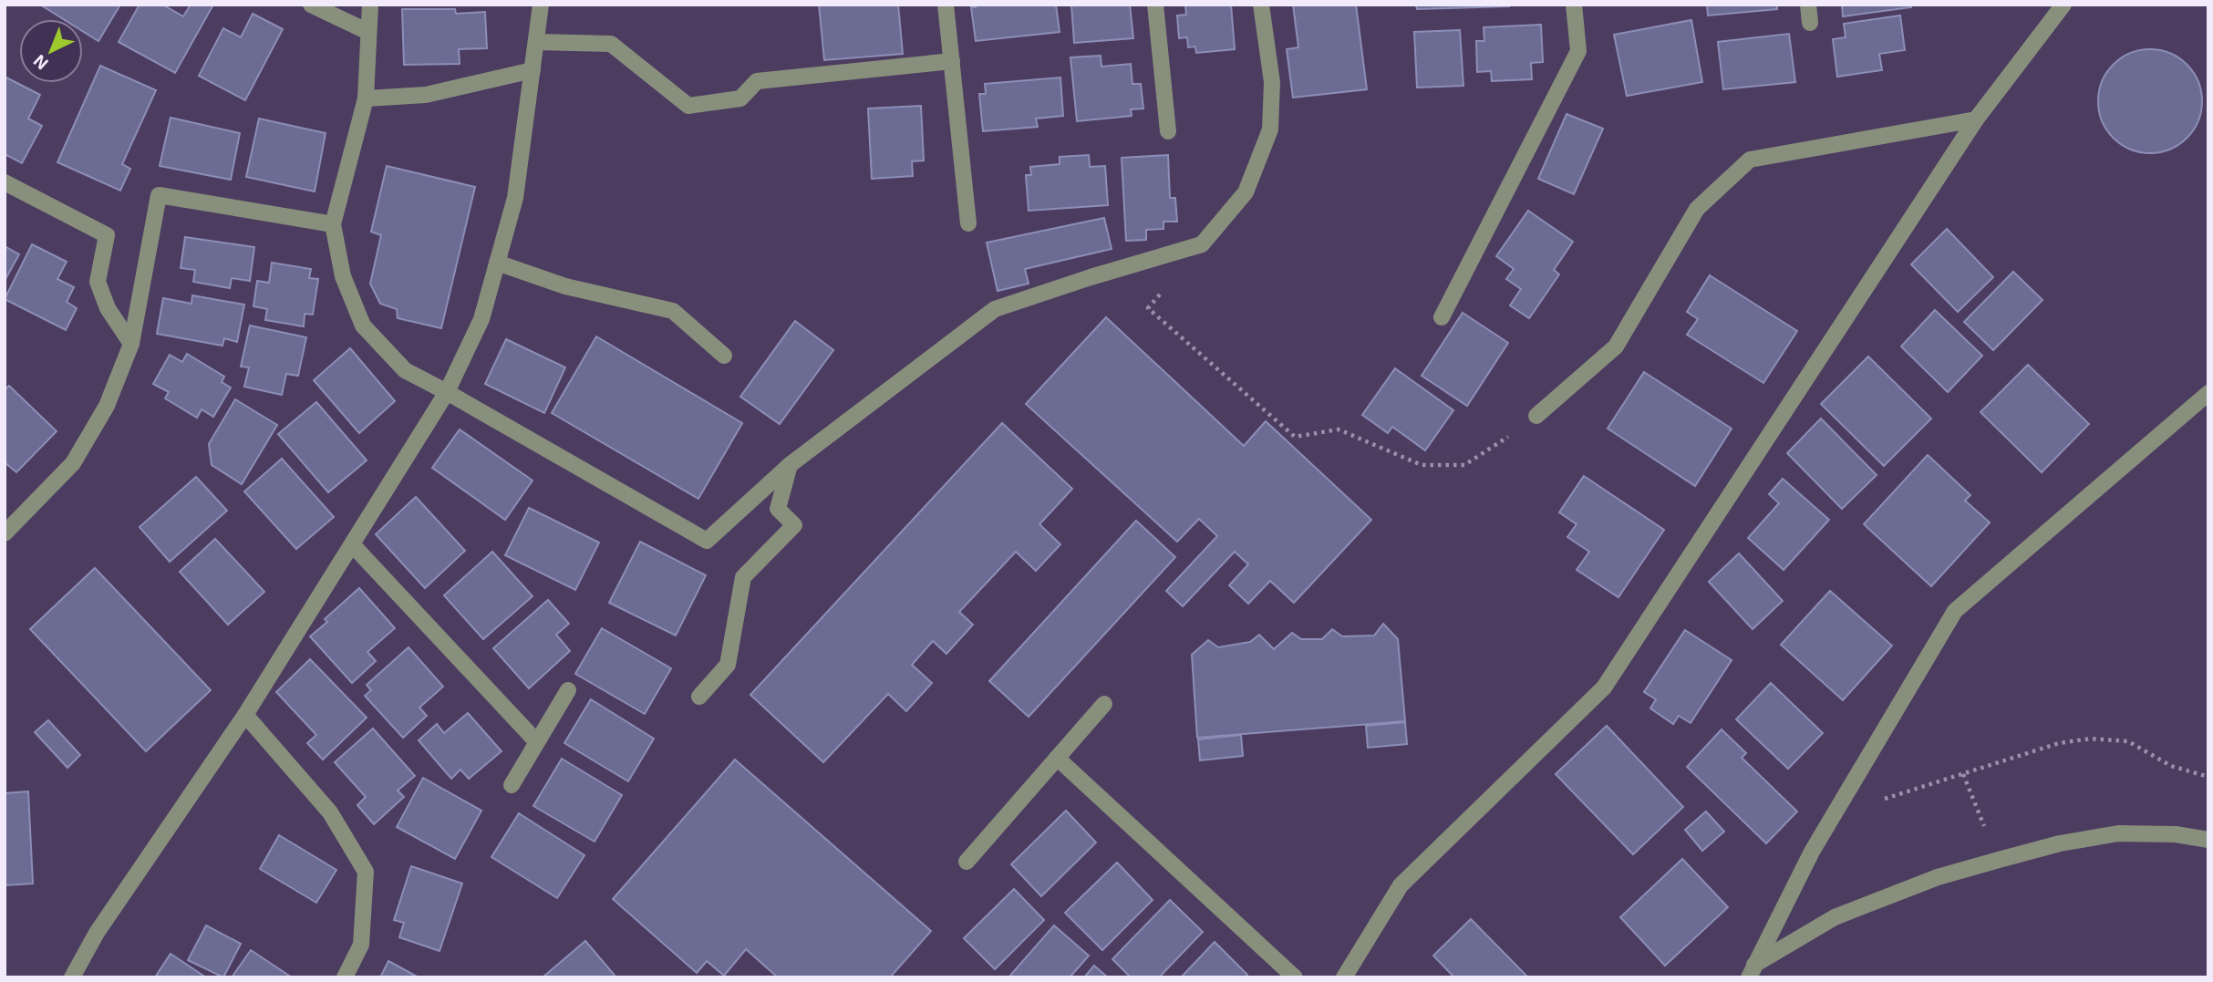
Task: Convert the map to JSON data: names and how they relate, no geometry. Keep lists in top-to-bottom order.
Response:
{
  "north": "bottom left"
}
